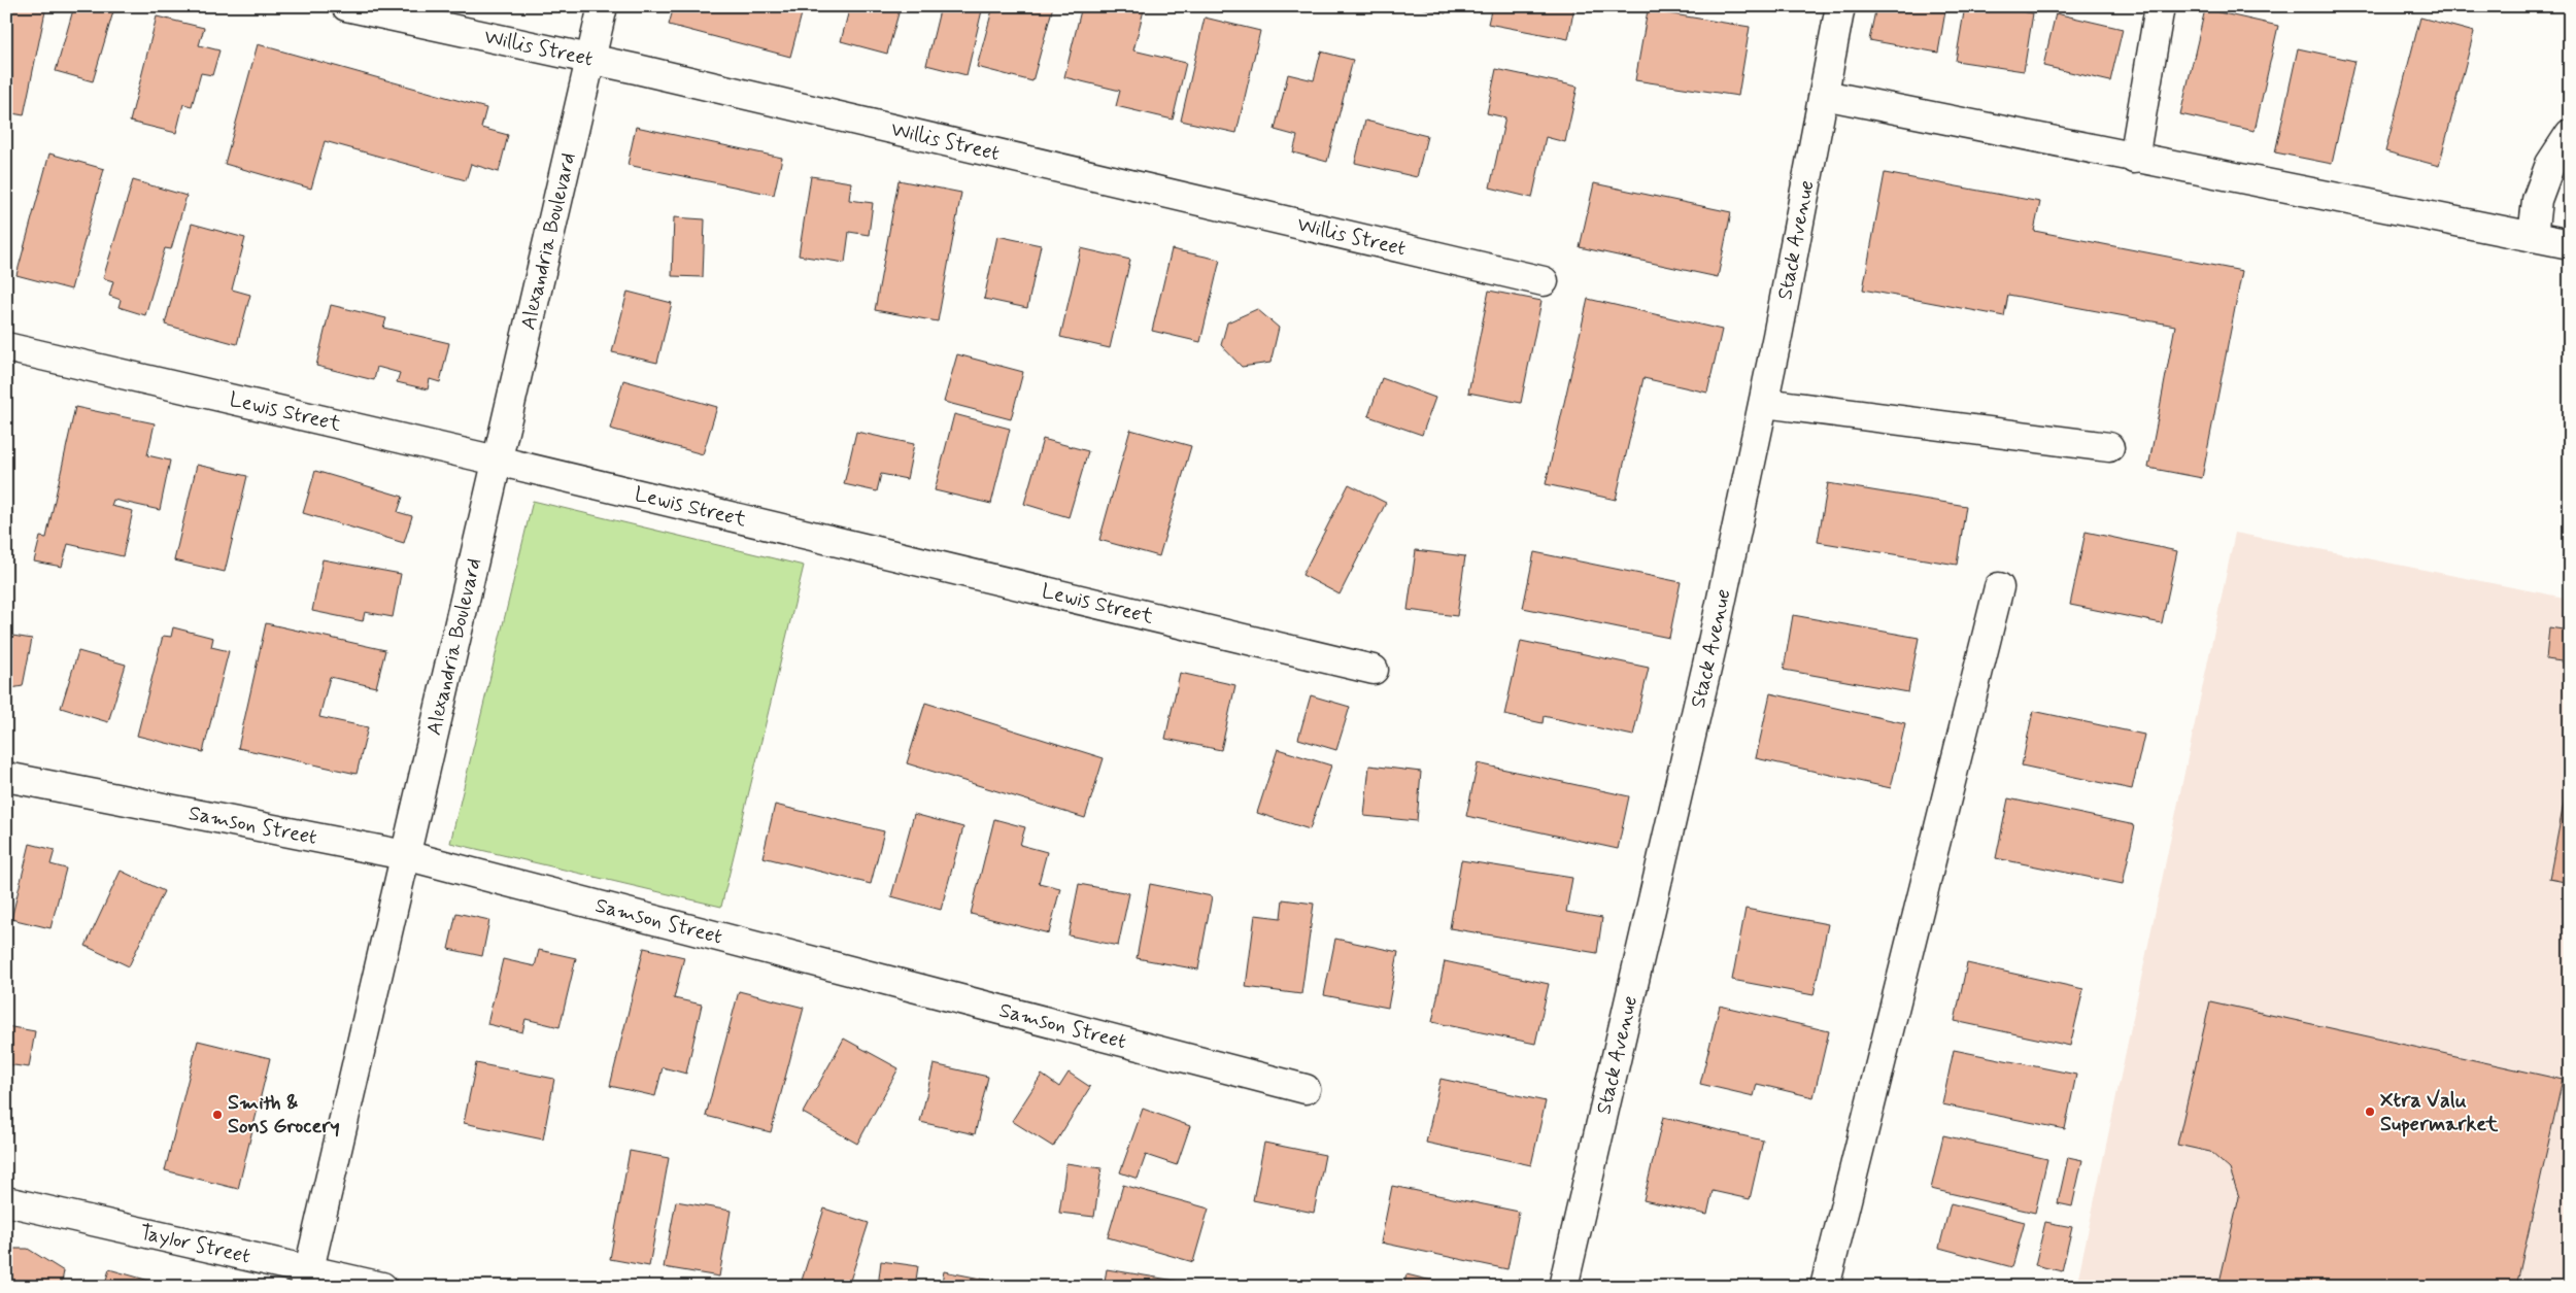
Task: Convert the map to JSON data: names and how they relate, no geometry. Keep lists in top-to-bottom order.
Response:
{
  "streets": {
    "street": [
      "Willis Street",
      "Alexandria Boulevard",
      "Stack Avenue",
      "Lewis Street",
      "Samson Street",
      "Taylor Street"
    ]
  },
  "crossings": [
    ["Willis Street", "Alexandria Boulevard"],
    ["Alexandria Boulevard", "Lewis Street"],
    ["Alexandria Boulevard", "Samson Street"],
    ["Alexandria Boulevard", "Taylor Street"]
  ],
  "places": ["Xtra Valu Supermarket", "Smith & Sons Grocery"]
}
